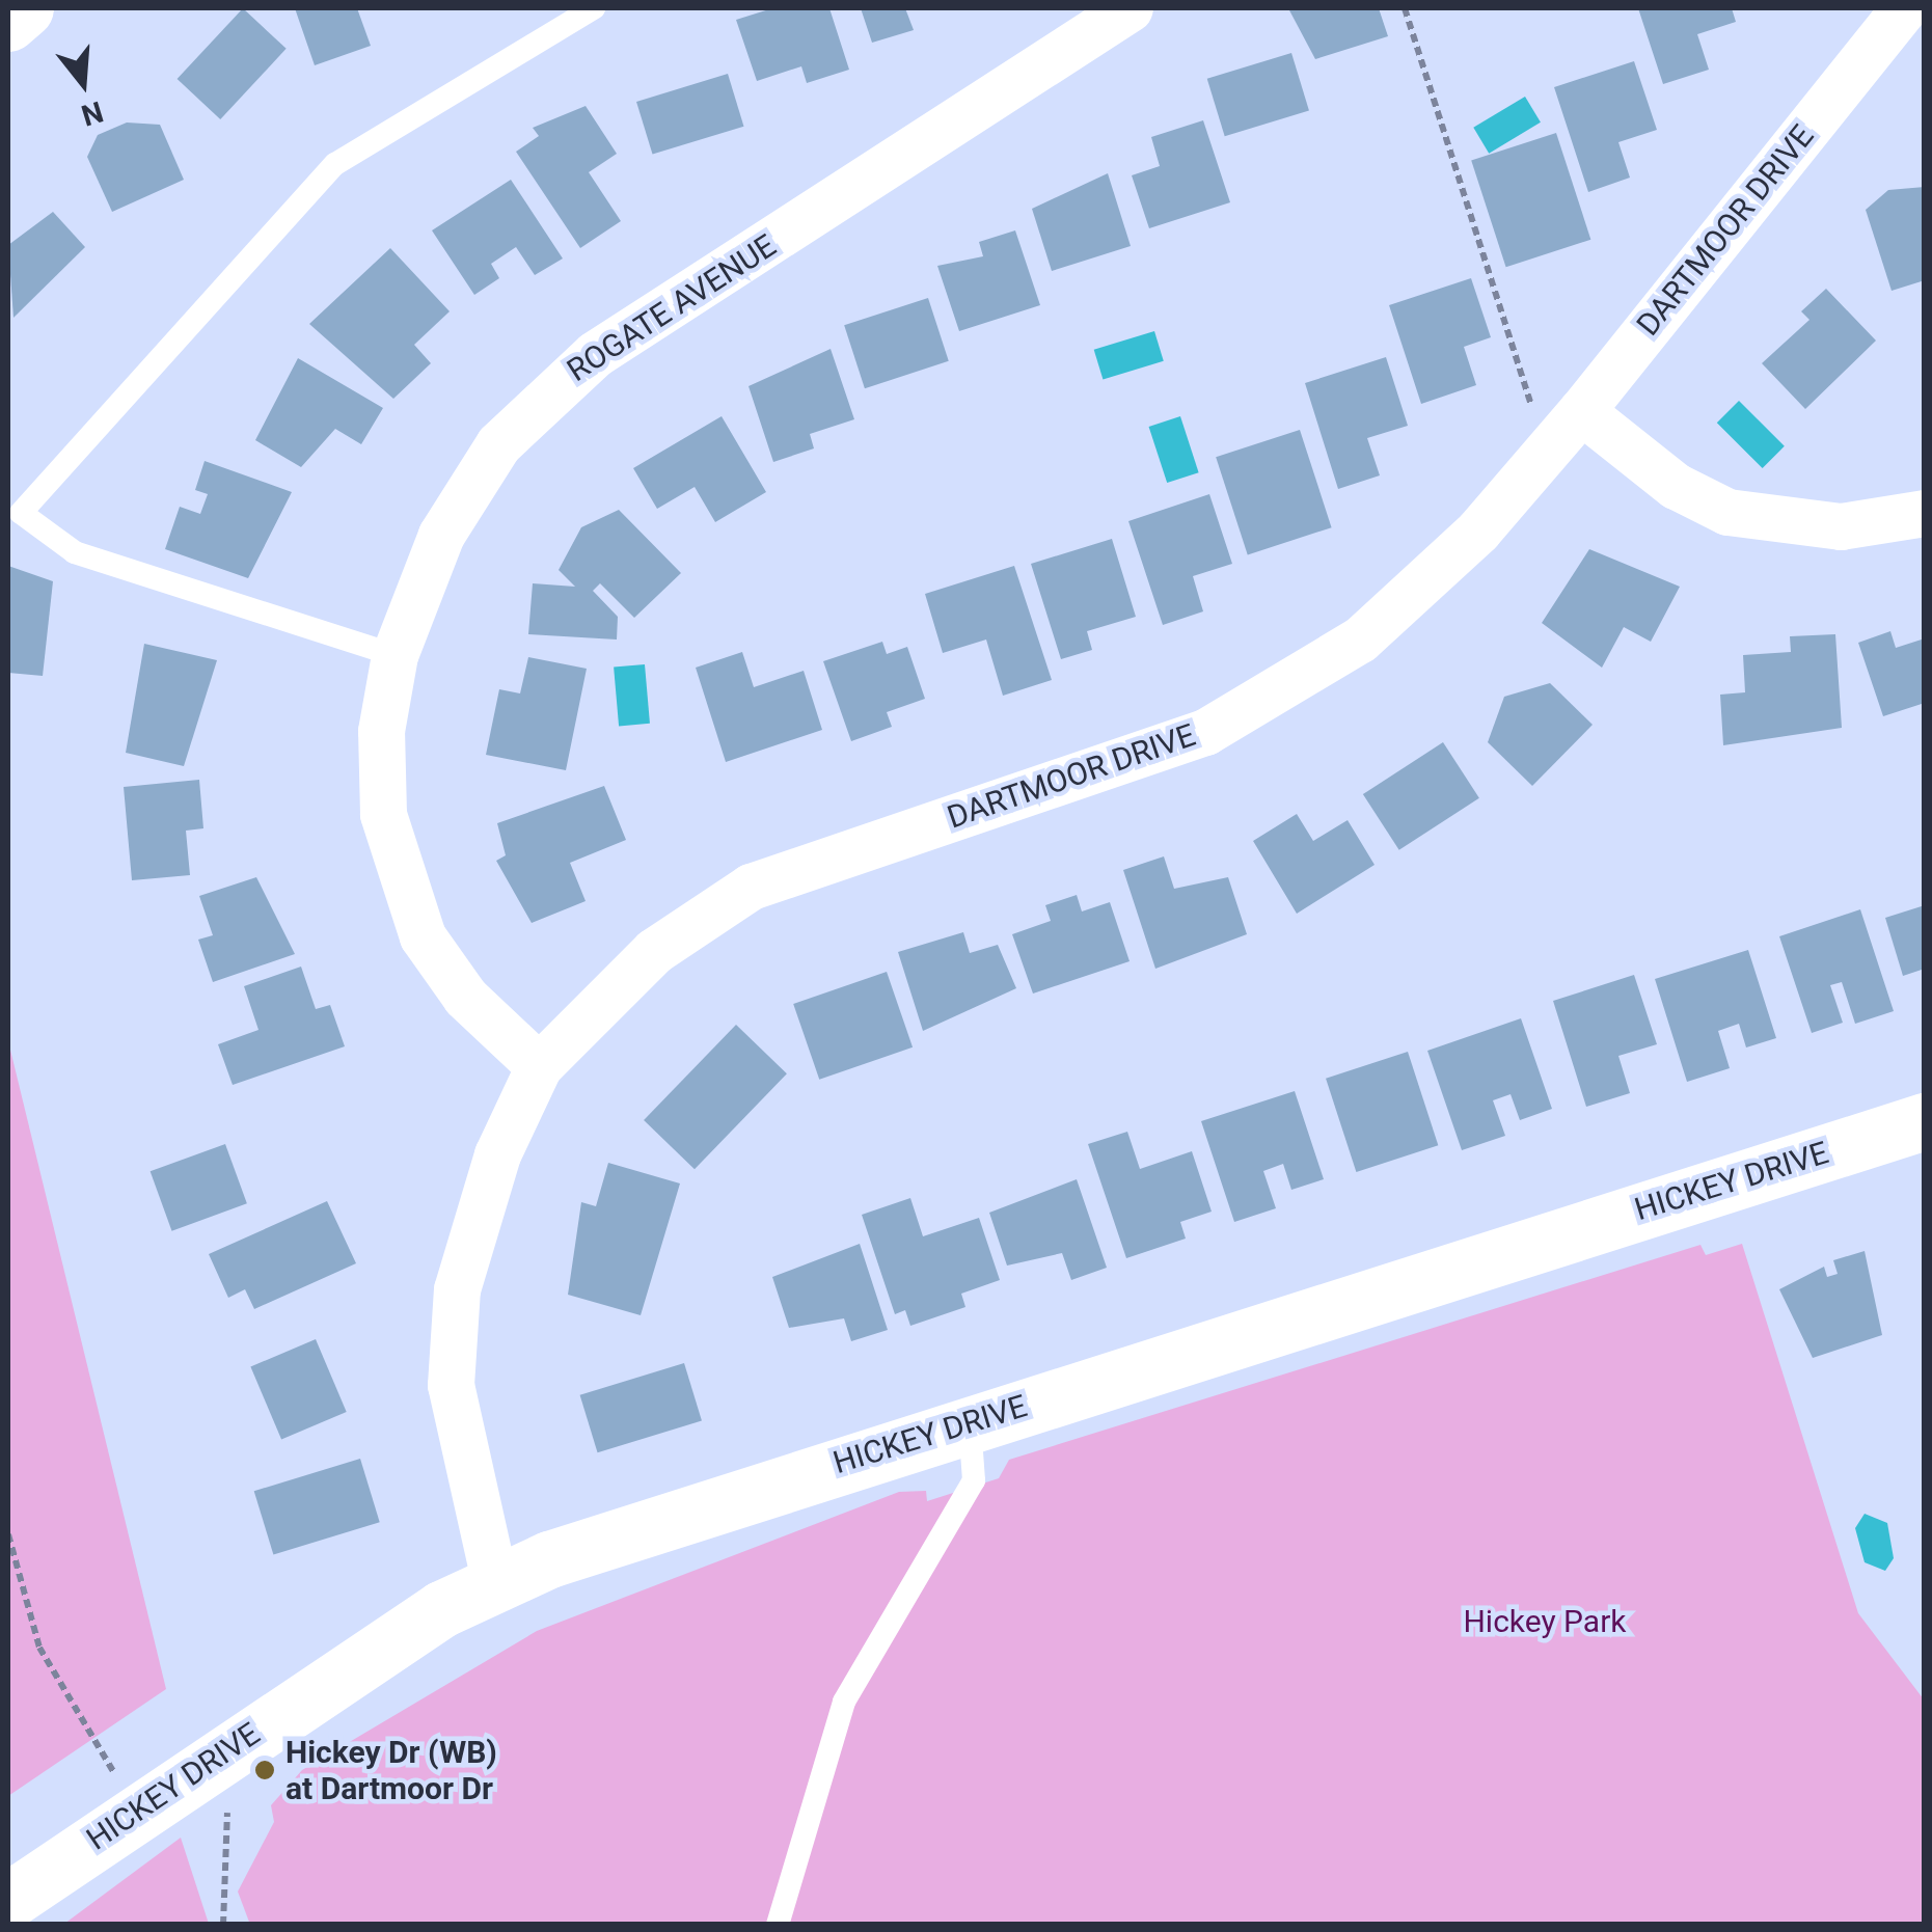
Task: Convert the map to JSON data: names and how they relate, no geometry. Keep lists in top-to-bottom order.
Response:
{
  "streets": {
    "street": ["DARTMOOR DRIVE", "ROGATE AVENUE", "HICKEY DRIVE"]
  },
  "crossings": [
    ["DARTMOOR DRIVE", "ROGATE AVENUE"],
    ["DARTMOOR DRIVE", "HICKEY DRIVE"]
  ],
  "parks": ["Hickey Park"],
  "places": ["Hickey Dr (WB) at Dartmoor Dr"],
  "north": "bottom"
}
